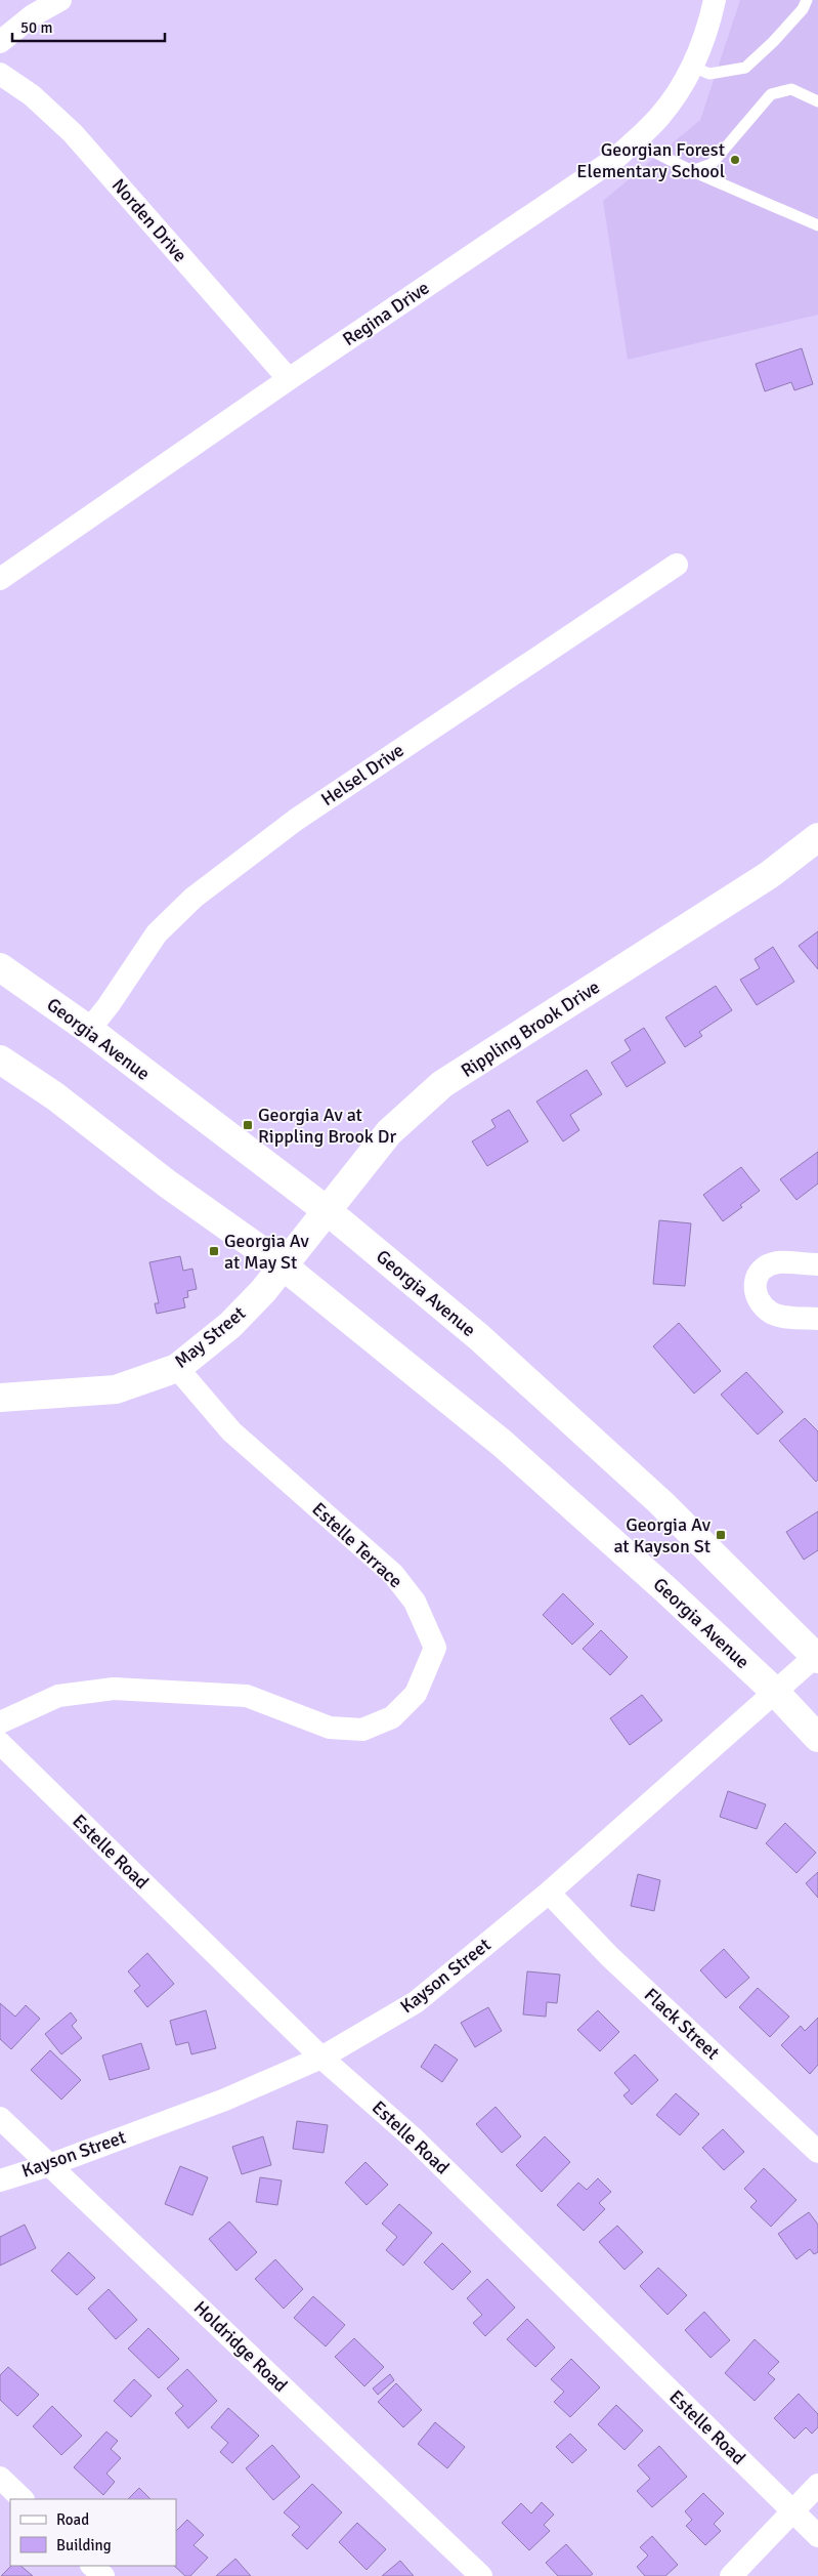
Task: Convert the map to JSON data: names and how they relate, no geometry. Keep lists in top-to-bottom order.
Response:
{
  "streets": {
    "main road": ["Rippling Brook Drive", "Georgia Avenue", "May Street"],
    "street": [
      "Norden Drive",
      "Regina Drive",
      "Helsel Drive",
      "Estelle Terrace",
      "Estelle Road",
      "Kayson Street",
      "Flack Street",
      "Holdridge Road"
    ]
  },
  "crossings": [
    ["Norden Drive", "Regina Drive"],
    ["Helsel Drive", "Georgia Avenue"],
    ["Rippling Brook Drive", "Georgia Avenue"],
    ["Rippling Brook Drive", "May Street"],
    ["Georgia Avenue", "May Street"],
    ["Georgia Avenue", "Kayson Street"],
    ["May Street", "Estelle Terrace"],
    ["Estelle Road", "Kayson Street"],
    ["Kayson Street", "Flack Street"],
    ["Kayson Street", "Holdridge Road"]
  ],
  "places": {
    "other": ["Georgian Forest Elementary School"],
    "transit": ["Georgia Av at Rippling Brook Dr", "Georgia Av at May St", "Georgia Av at Kayson St"]
  },
  "legend": ["Road", "Building"],
  "scale_bar": "50 m"
}
